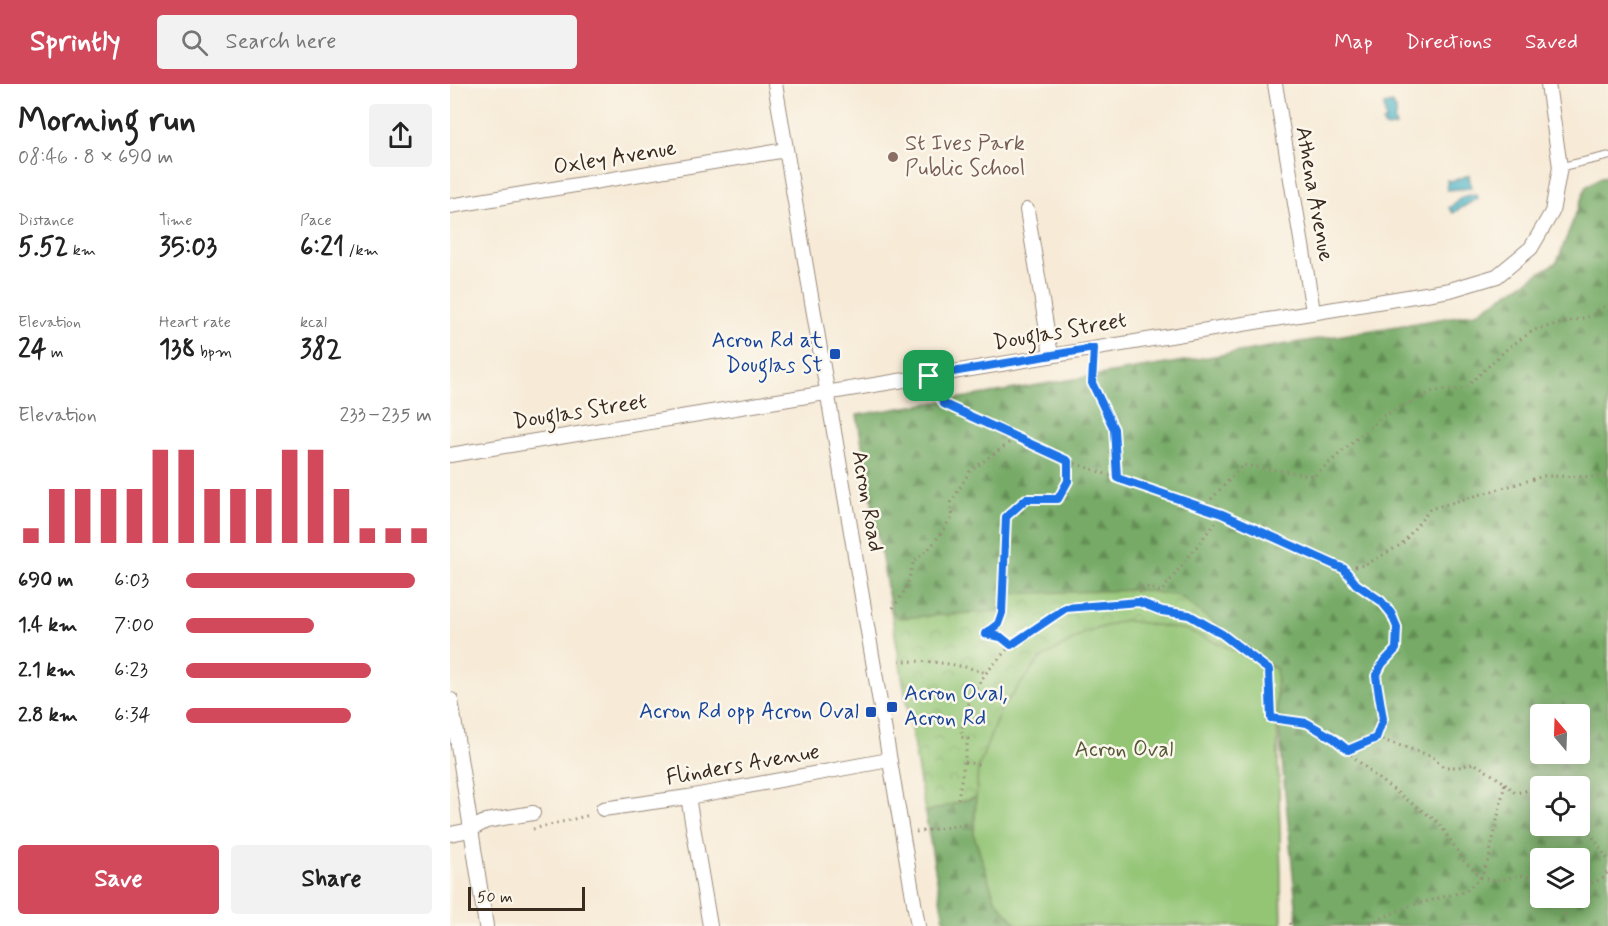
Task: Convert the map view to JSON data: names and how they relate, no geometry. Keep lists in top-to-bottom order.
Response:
{
  "streets": {
    "street": [
      "Oxley Avenue",
      "Athena Avenue",
      "Douglas Street",
      "Acron Road",
      "Flinders Avenue"
    ]
  },
  "crossings": [
    ["Oxley Avenue", "Acron Road"],
    ["Athena Avenue", "Douglas Street"],
    ["Douglas Street", "Acron Road"],
    ["Acron Road", "Flinders Avenue"]
  ],
  "parks": ["Acron Oval"],
  "places": {
    "other": ["St Ives Park Public School"],
    "transit": ["Acron Rd at Douglas St", "Acron Oval, Acron Rd", "Acron Rd opp Acron Oval"]
  },
  "scale_bar": "50 m",
  "north": "top",
  "page": {
    "header": "Sprintly",
    "search": "Search here",
    "nav": ["Map", "Directions", "Saved"],
    "heading": ["Morning run", "08:46 · 8 × 690 m"],
    "stats": [
      ["Distance", "5.52 km"],
      ["Time", "35:03"],
      ["Pace", "6:21 /km"],
      ["Elevation", "24 m"],
      ["Heart rate", "138 bpm"],
      ["kcal", "382"]
    ],
    "chart": ["Elevation", "233–235 m"],
    "list": [
      {
        "name": "690 m",
        "note": "6:03"
      },
      {
        "name": "1.4 km",
        "note": "7:00"
      },
      {
        "name": "2.1 km",
        "note": "6:23"
      },
      {
        "name": "2.8 km",
        "note": "6:34"
      }
    ],
    "buttons": ["Save", "Share"],
    "scale": "50 m"
  }
}
